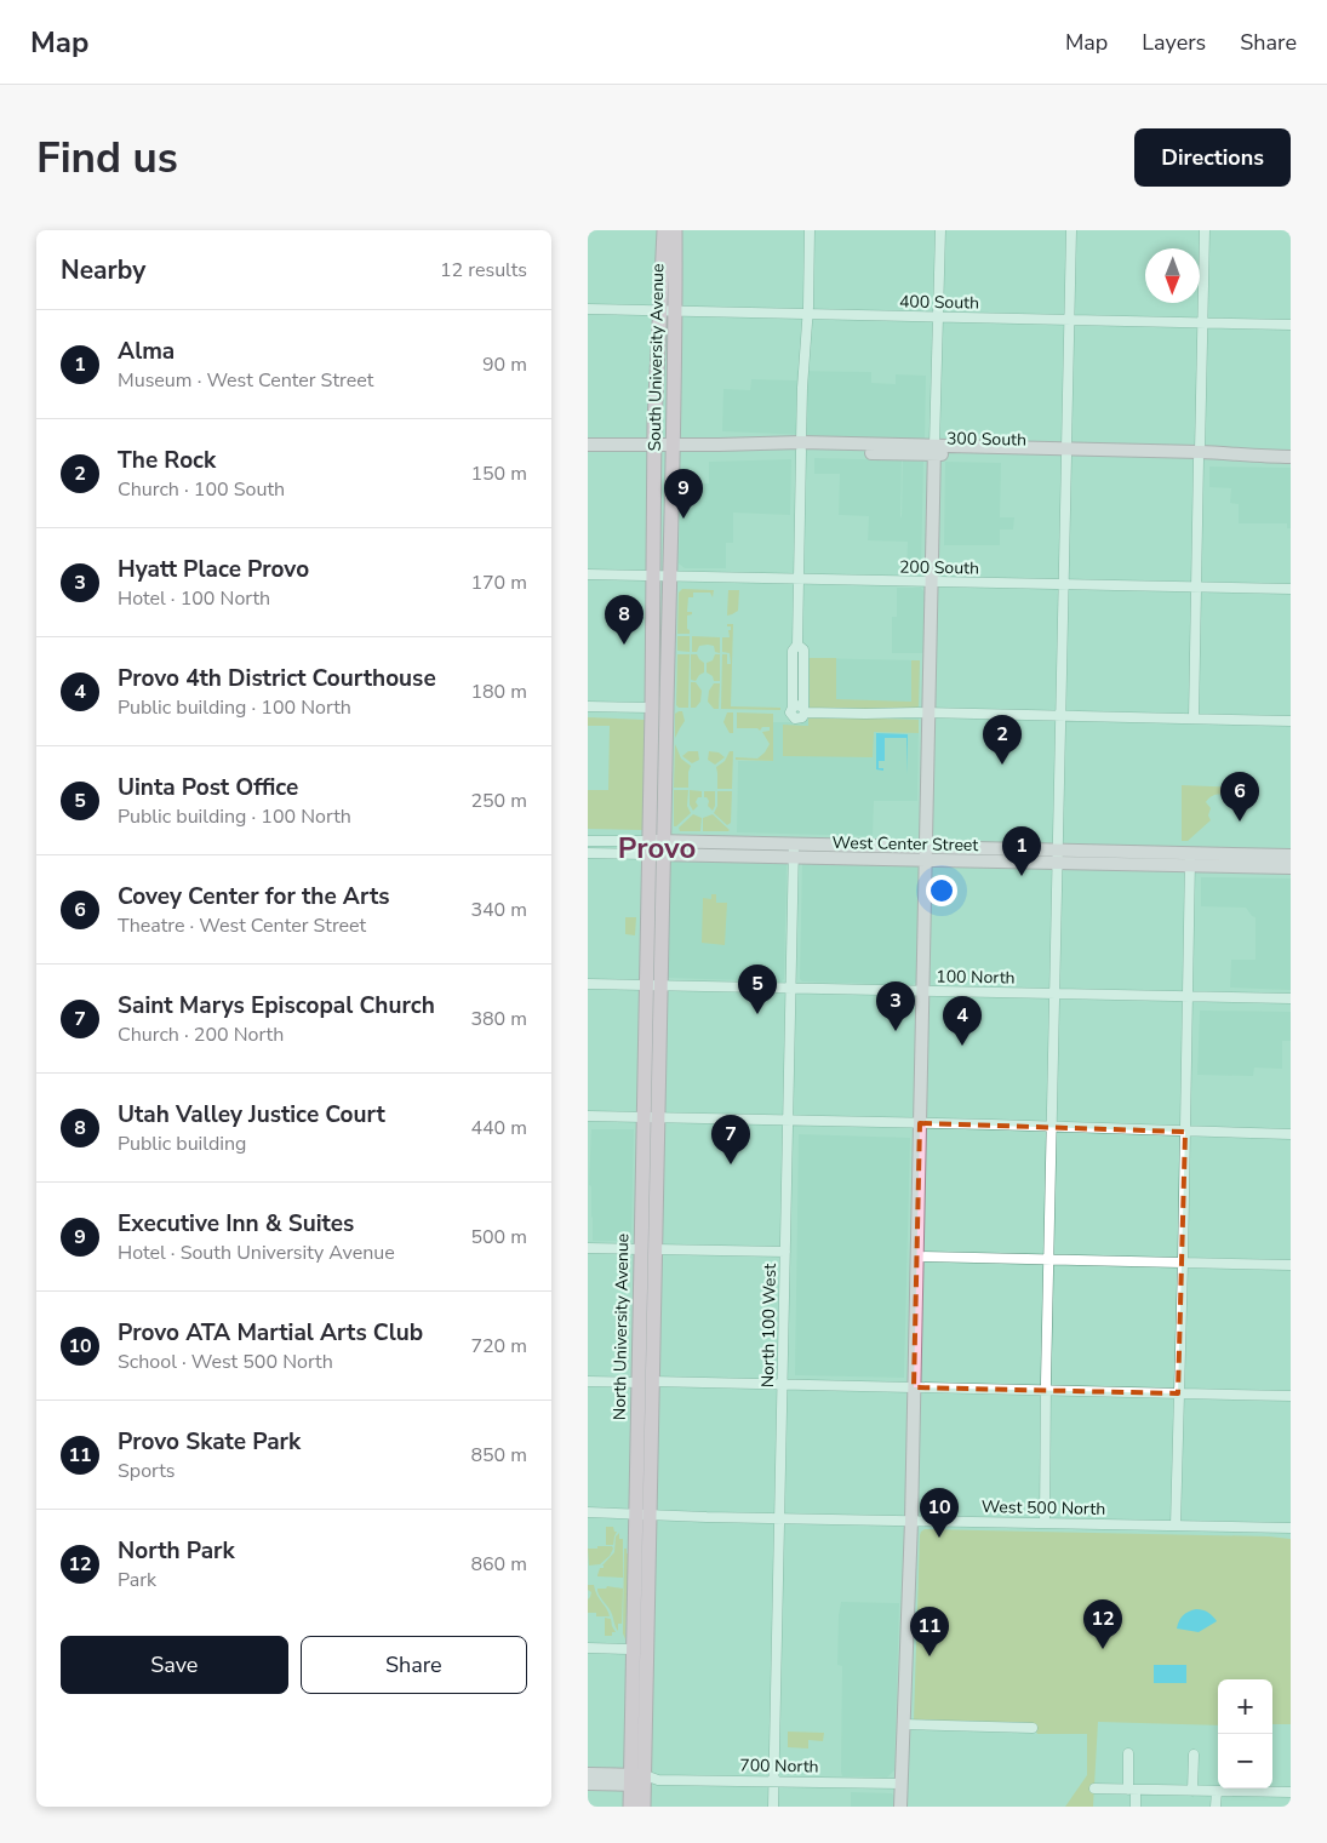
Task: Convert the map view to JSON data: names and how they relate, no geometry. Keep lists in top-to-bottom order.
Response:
{
  "streets": {
    "highway": ["South University Avenue", "North University Avenue"],
    "main road": ["300 South", "West Center Street", "700 North"],
    "street": [
      "400 South",
      "200 South",
      "100 North",
      "North 100 West",
      "West 500 North"
    ]
  },
  "crossings": [
    ["400 South", "South University Avenue"],
    ["South University Avenue", "300 South"],
    ["South University Avenue", "200 South"],
    ["South University Avenue", "West Center Street"],
    ["South University Avenue", "North University Avenue"],
    ["West Center Street", "North 100 West"],
    ["West Center Street", "North University Avenue"],
    ["100 North", "North 100 West"],
    ["100 North", "North University Avenue"],
    ["North 100 West", "West 500 North"],
    ["North 100 West", "700 North"],
    ["North University Avenue", "West 500 North"],
    ["North University Avenue", "700 North"]
  ],
  "districts": ["Provo"],
  "north": "bottom",
  "page": {
    "header": "Map",
    "nav": ["Map", "Layers", "Share"],
    "buttons": [
      "Directions",
      ["Save", "Share"]
    ],
    "title": "Find us",
    "heading": ["Nearby", "12 results"],
    "list": [
      {
        "mark": "1",
        "name": "Alma",
        "note": "Museum · West Center Street",
        "value": "90 m"
      },
      {
        "mark": "2",
        "name": "The Rock",
        "note": "Church · 100 South",
        "value": "150 m"
      },
      {
        "mark": "3",
        "name": "Hyatt Place Provo",
        "note": "Hotel · 100 North",
        "value": "170 m"
      },
      {
        "mark": "4",
        "name": "Provo 4th District Courthouse",
        "note": "Public building · 100 North",
        "value": "180 m"
      },
      {
        "mark": "5",
        "name": "Uinta Post Office",
        "note": "Public building · 100 North",
        "value": "250 m"
      },
      {
        "mark": "6",
        "name": "Covey Center for the Arts",
        "note": "Theatre · West Center Street",
        "value": "340 m"
      },
      {
        "mark": "7",
        "name": "Saint Marys Episcopal Church",
        "note": "Church · 200 North",
        "value": "380 m"
      },
      {
        "mark": "8",
        "name": "Utah Valley Justice Court",
        "note": "Public building",
        "value": "440 m"
      },
      {
        "mark": "9",
        "name": "Executive Inn & Suites",
        "note": "Hotel · South University Avenue",
        "value": "500 m"
      },
      {
        "mark": "10",
        "name": "Provo ATA Martial Arts Club",
        "note": "School · West 500 North",
        "value": "720 m"
      },
      {
        "mark": "11",
        "name": "Provo Skate Park",
        "note": "Sports",
        "value": "850 m"
      },
      {
        "mark": "12",
        "name": "North Park",
        "note": "Park",
        "value": "860 m"
      }
    ],
    "pins": [
      "9",
      "8",
      "2",
      "6",
      "1",
      "5",
      "3",
      "4",
      "7",
      "10",
      "12",
      "11"
    ],
    "map_buttons": ["+", "−"]
  }
}
